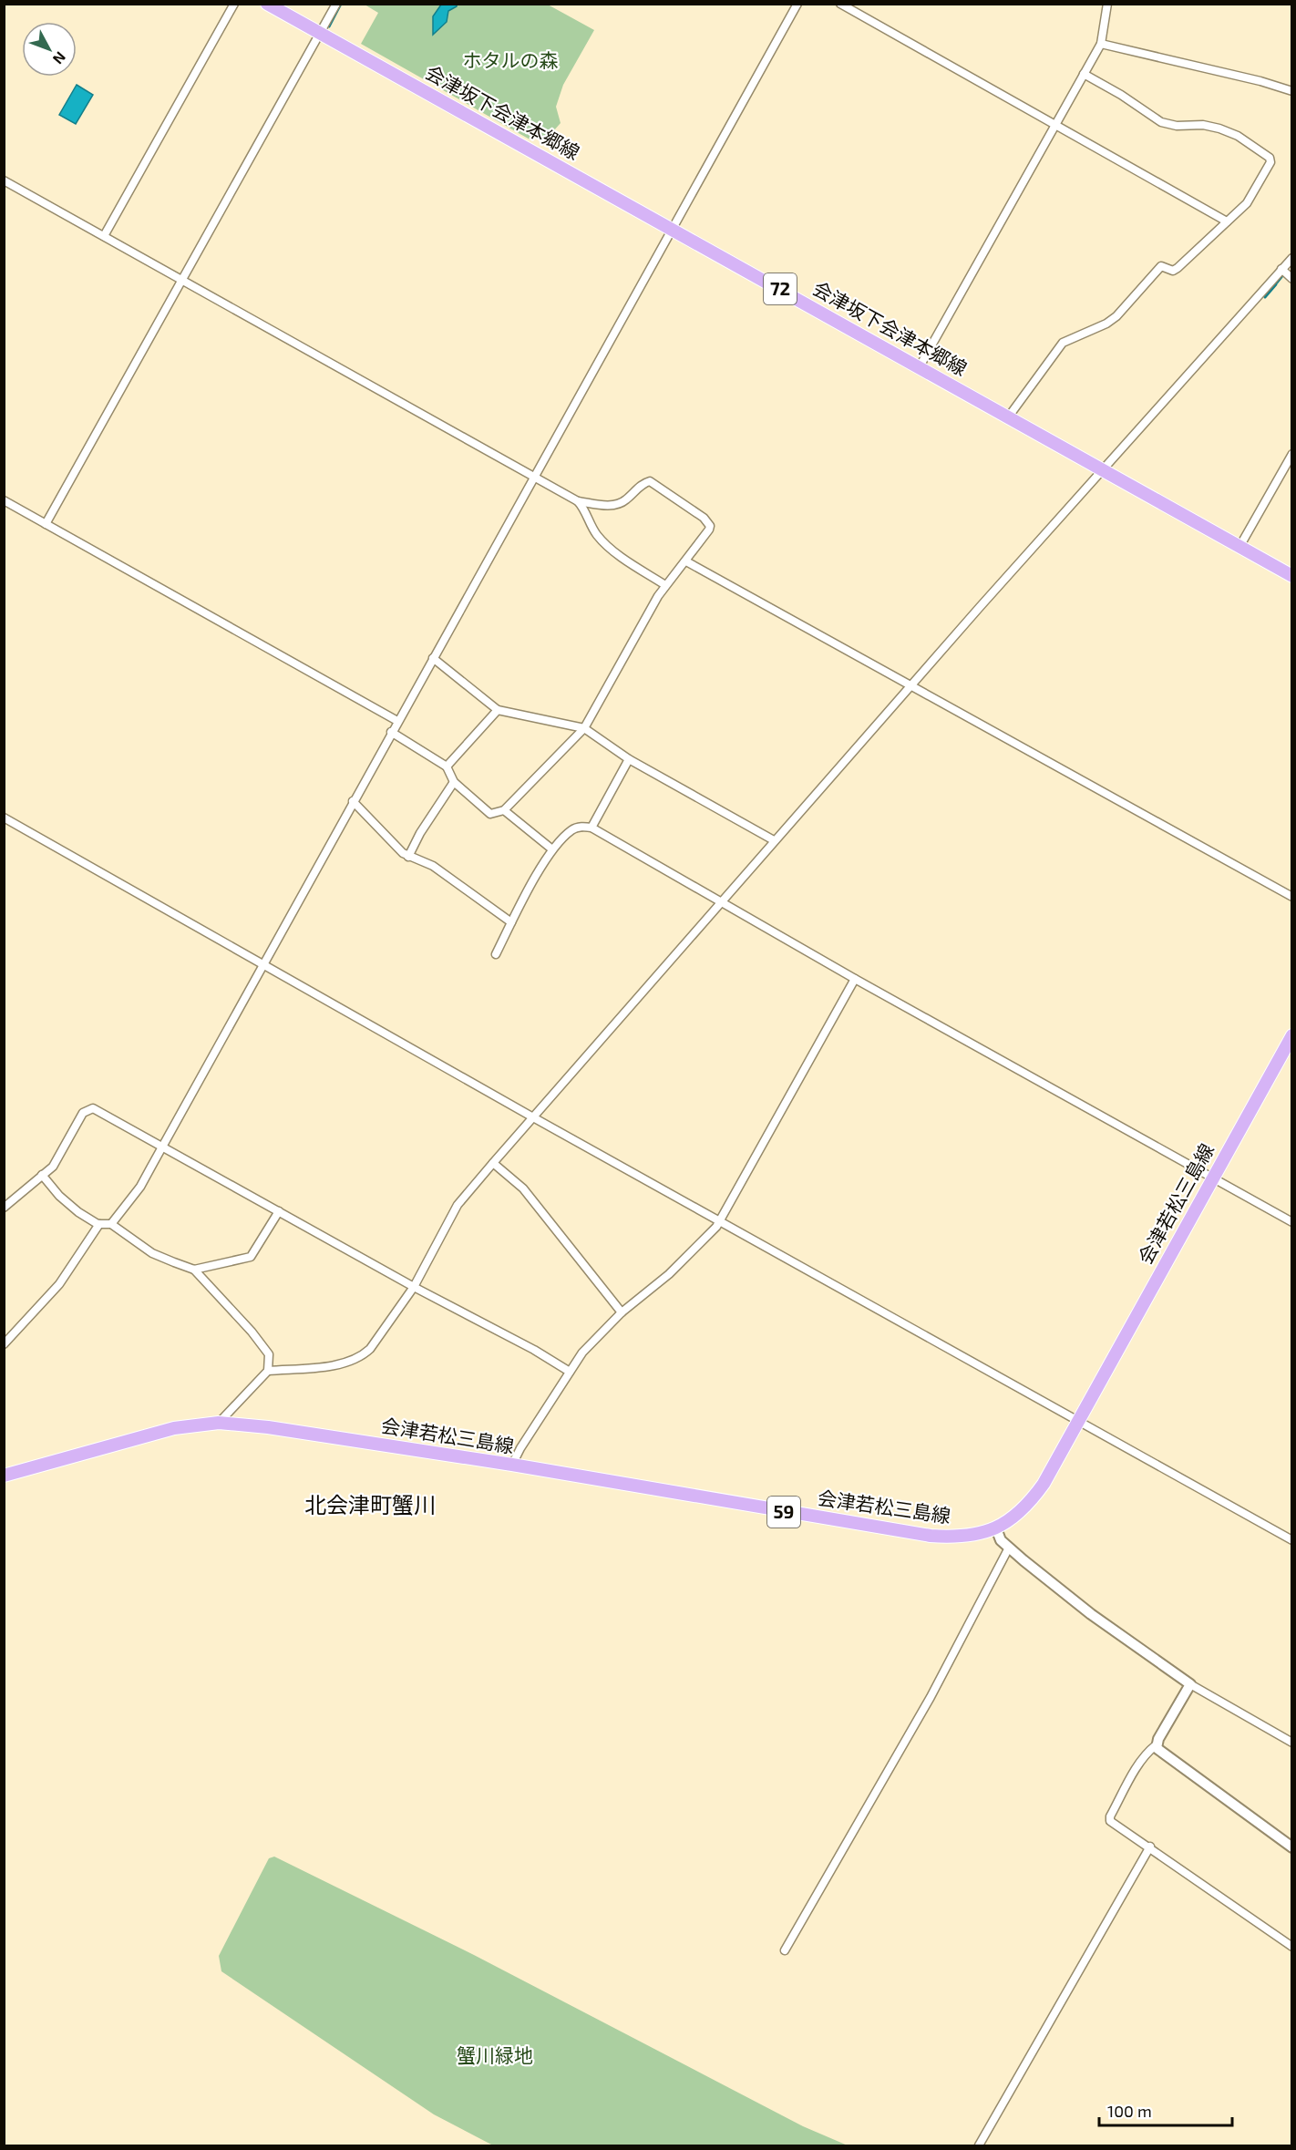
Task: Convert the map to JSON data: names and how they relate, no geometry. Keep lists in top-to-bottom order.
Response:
{
  "streets": {
    "main road": [
      "会津坂下会津本郷線",
      "72",
      "会津若松三島線",
      "59"
    ]
  },
  "districts": ["北会津町蟹川"],
  "parks": ["ホタルの森", "蟹川緑地"],
  "scale_bar": "100 m",
  "north": "bottom right"
}
